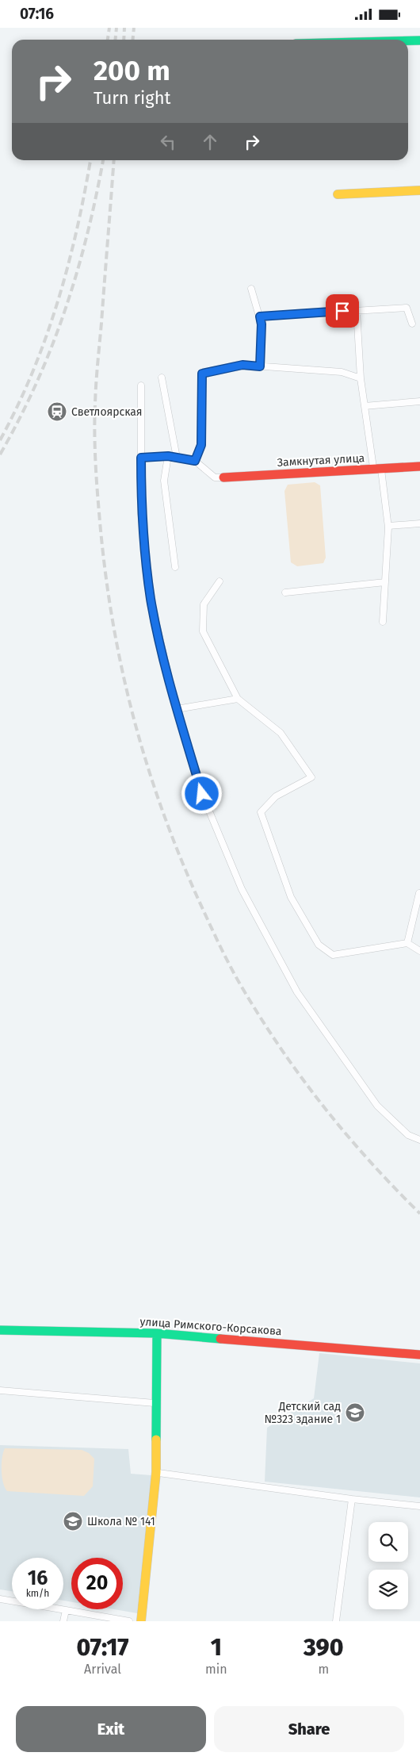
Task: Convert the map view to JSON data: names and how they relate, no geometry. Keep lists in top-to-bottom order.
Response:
{
  "streets": {
    "street": ["Замкнутая улица", "улица Римского-Корсакова"]
  },
  "places": {
    "station": ["Светлоярская"],
    "school or university": ["Детский сад №323 здание 1", "Школа № 141"]
  },
  "page": {
    "status": "07:16",
    "turn": ["200 m", "Turn right"],
    "speed": "16 km/h",
    "limit": "20",
    "eta": [
      "07:17",
      "Arrival",
      "1",
      "min",
      "390",
      "m"
    ],
    "buttons": ["Exit", "Share"]
  }
}
